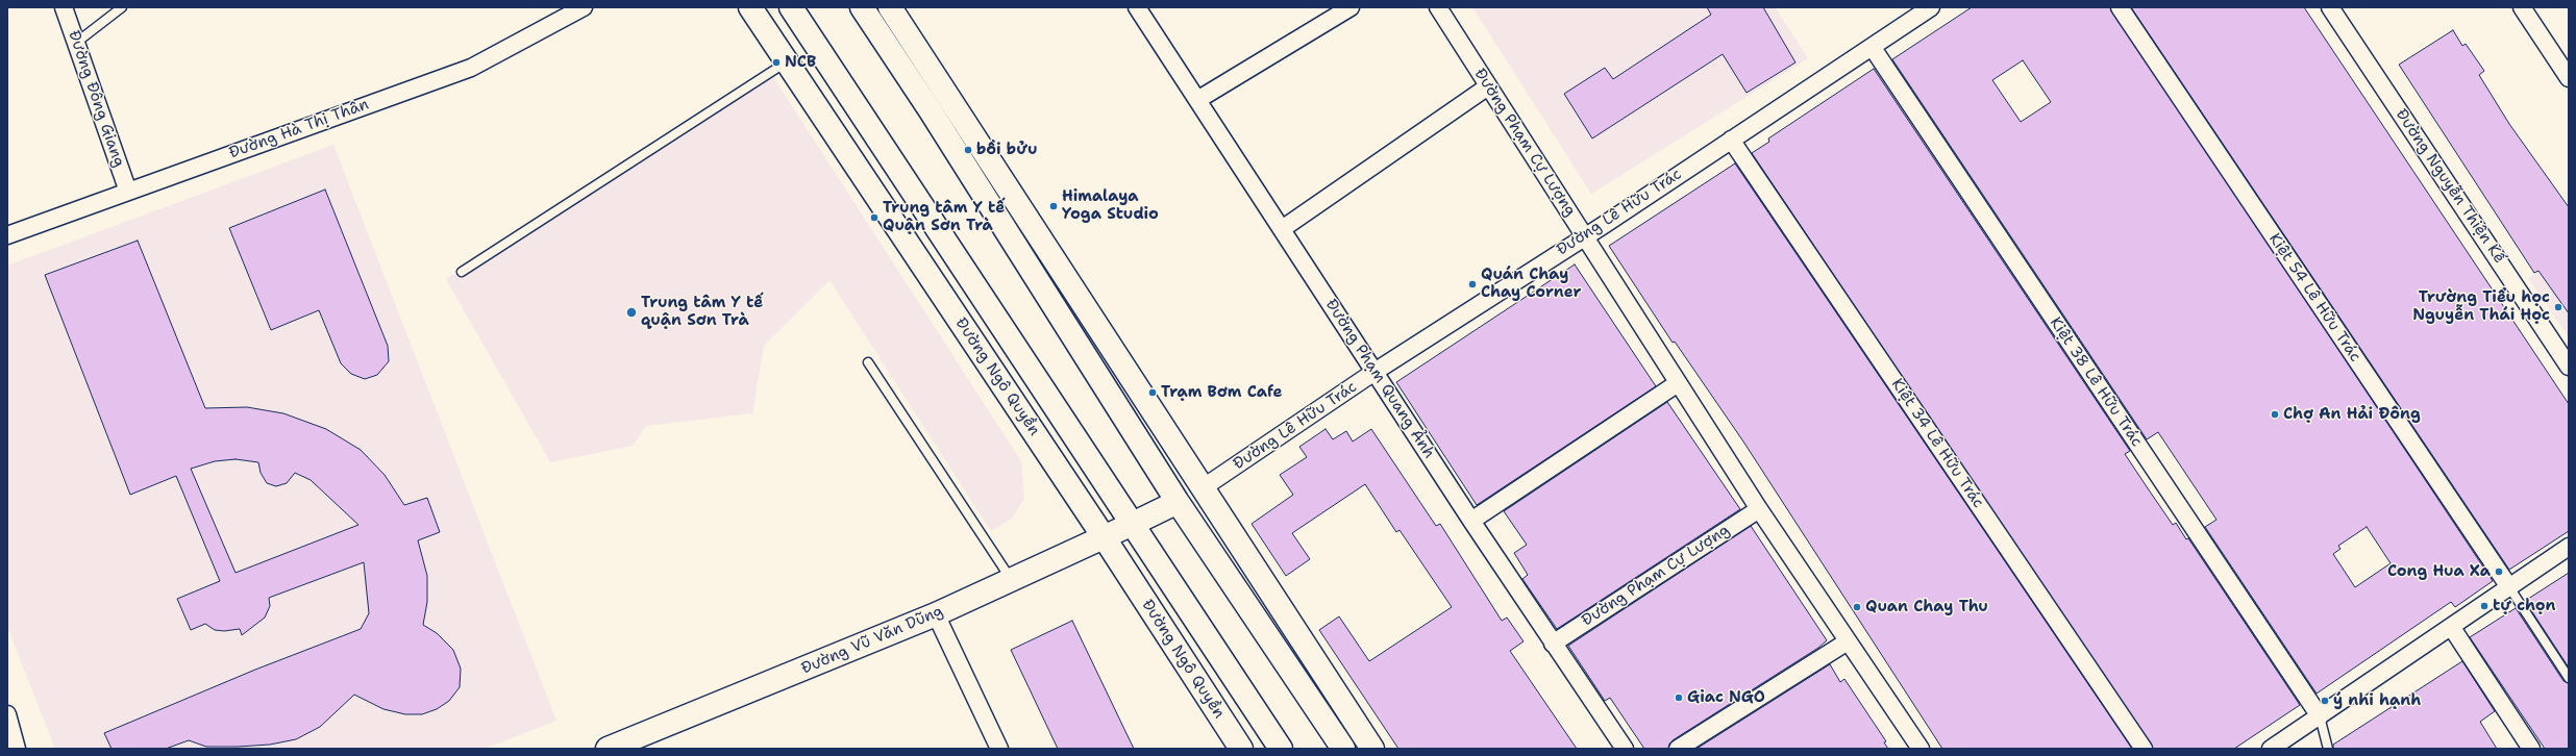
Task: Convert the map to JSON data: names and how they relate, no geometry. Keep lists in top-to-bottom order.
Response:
{
  "streets": {
    "main road": ["Đường Ngô Quyền", "Đường Vũ Văn Dũng"],
    "street": [
      "Đường Đông Giang",
      "Đường Hà Thị Thân",
      "Đường Phạm Cự Lượng",
      "Đường Nguyễn Thiện Kế",
      "Đường Lê Hữu Trác",
      "Kiệt 54 Lê Hữu Trác",
      "Đường Phạm Quang Ảnh",
      "Kiệt 38 Lê Hữu Trác",
      "Kiệt 34 Lê Hữu Trác"
    ]
  },
  "crossings": [
    ["Đường Đông Giang", "Đường Hà Thị Thân"],
    ["Đường Phạm Cự Lượng", "Đường Lê Hữu Trác"],
    ["Đường Phạm Cự Lượng", "Đường Phạm Quang Ảnh"],
    ["Đường Lê Hữu Trác", "Đường Phạm Quang Ảnh"],
    ["Đường Lê Hữu Trác", "Kiệt 38 Lê Hữu Trác"],
    ["Đường Lê Hữu Trác", "Kiệt 34 Lê Hữu Trác"],
    ["Đường Lê Hữu Trác", "Đường Vũ Văn Dũng"],
    ["Đường Ngô Quyền", "Đường Vũ Văn Dũng"]
  ],
  "places": [
    "NCB",
    "bồi bửu",
    "Himalaya Yoga Studio",
    "Trung tâm Y tế Quận Sơn Trà",
    "Quán Chay Chay Corner",
    "Trường Tiểu học Nguyễn Thái Học",
    "Trung tâm Y tế quận Sơn Trà",
    "Trạm Bơm Cafe",
    "Chợ An Hải Đông",
    "Cong Hua Xa",
    "tự chọn",
    "Quan Chay Thu",
    "Giac NGO",
    "ý nhi hạnh"
  ]
}
